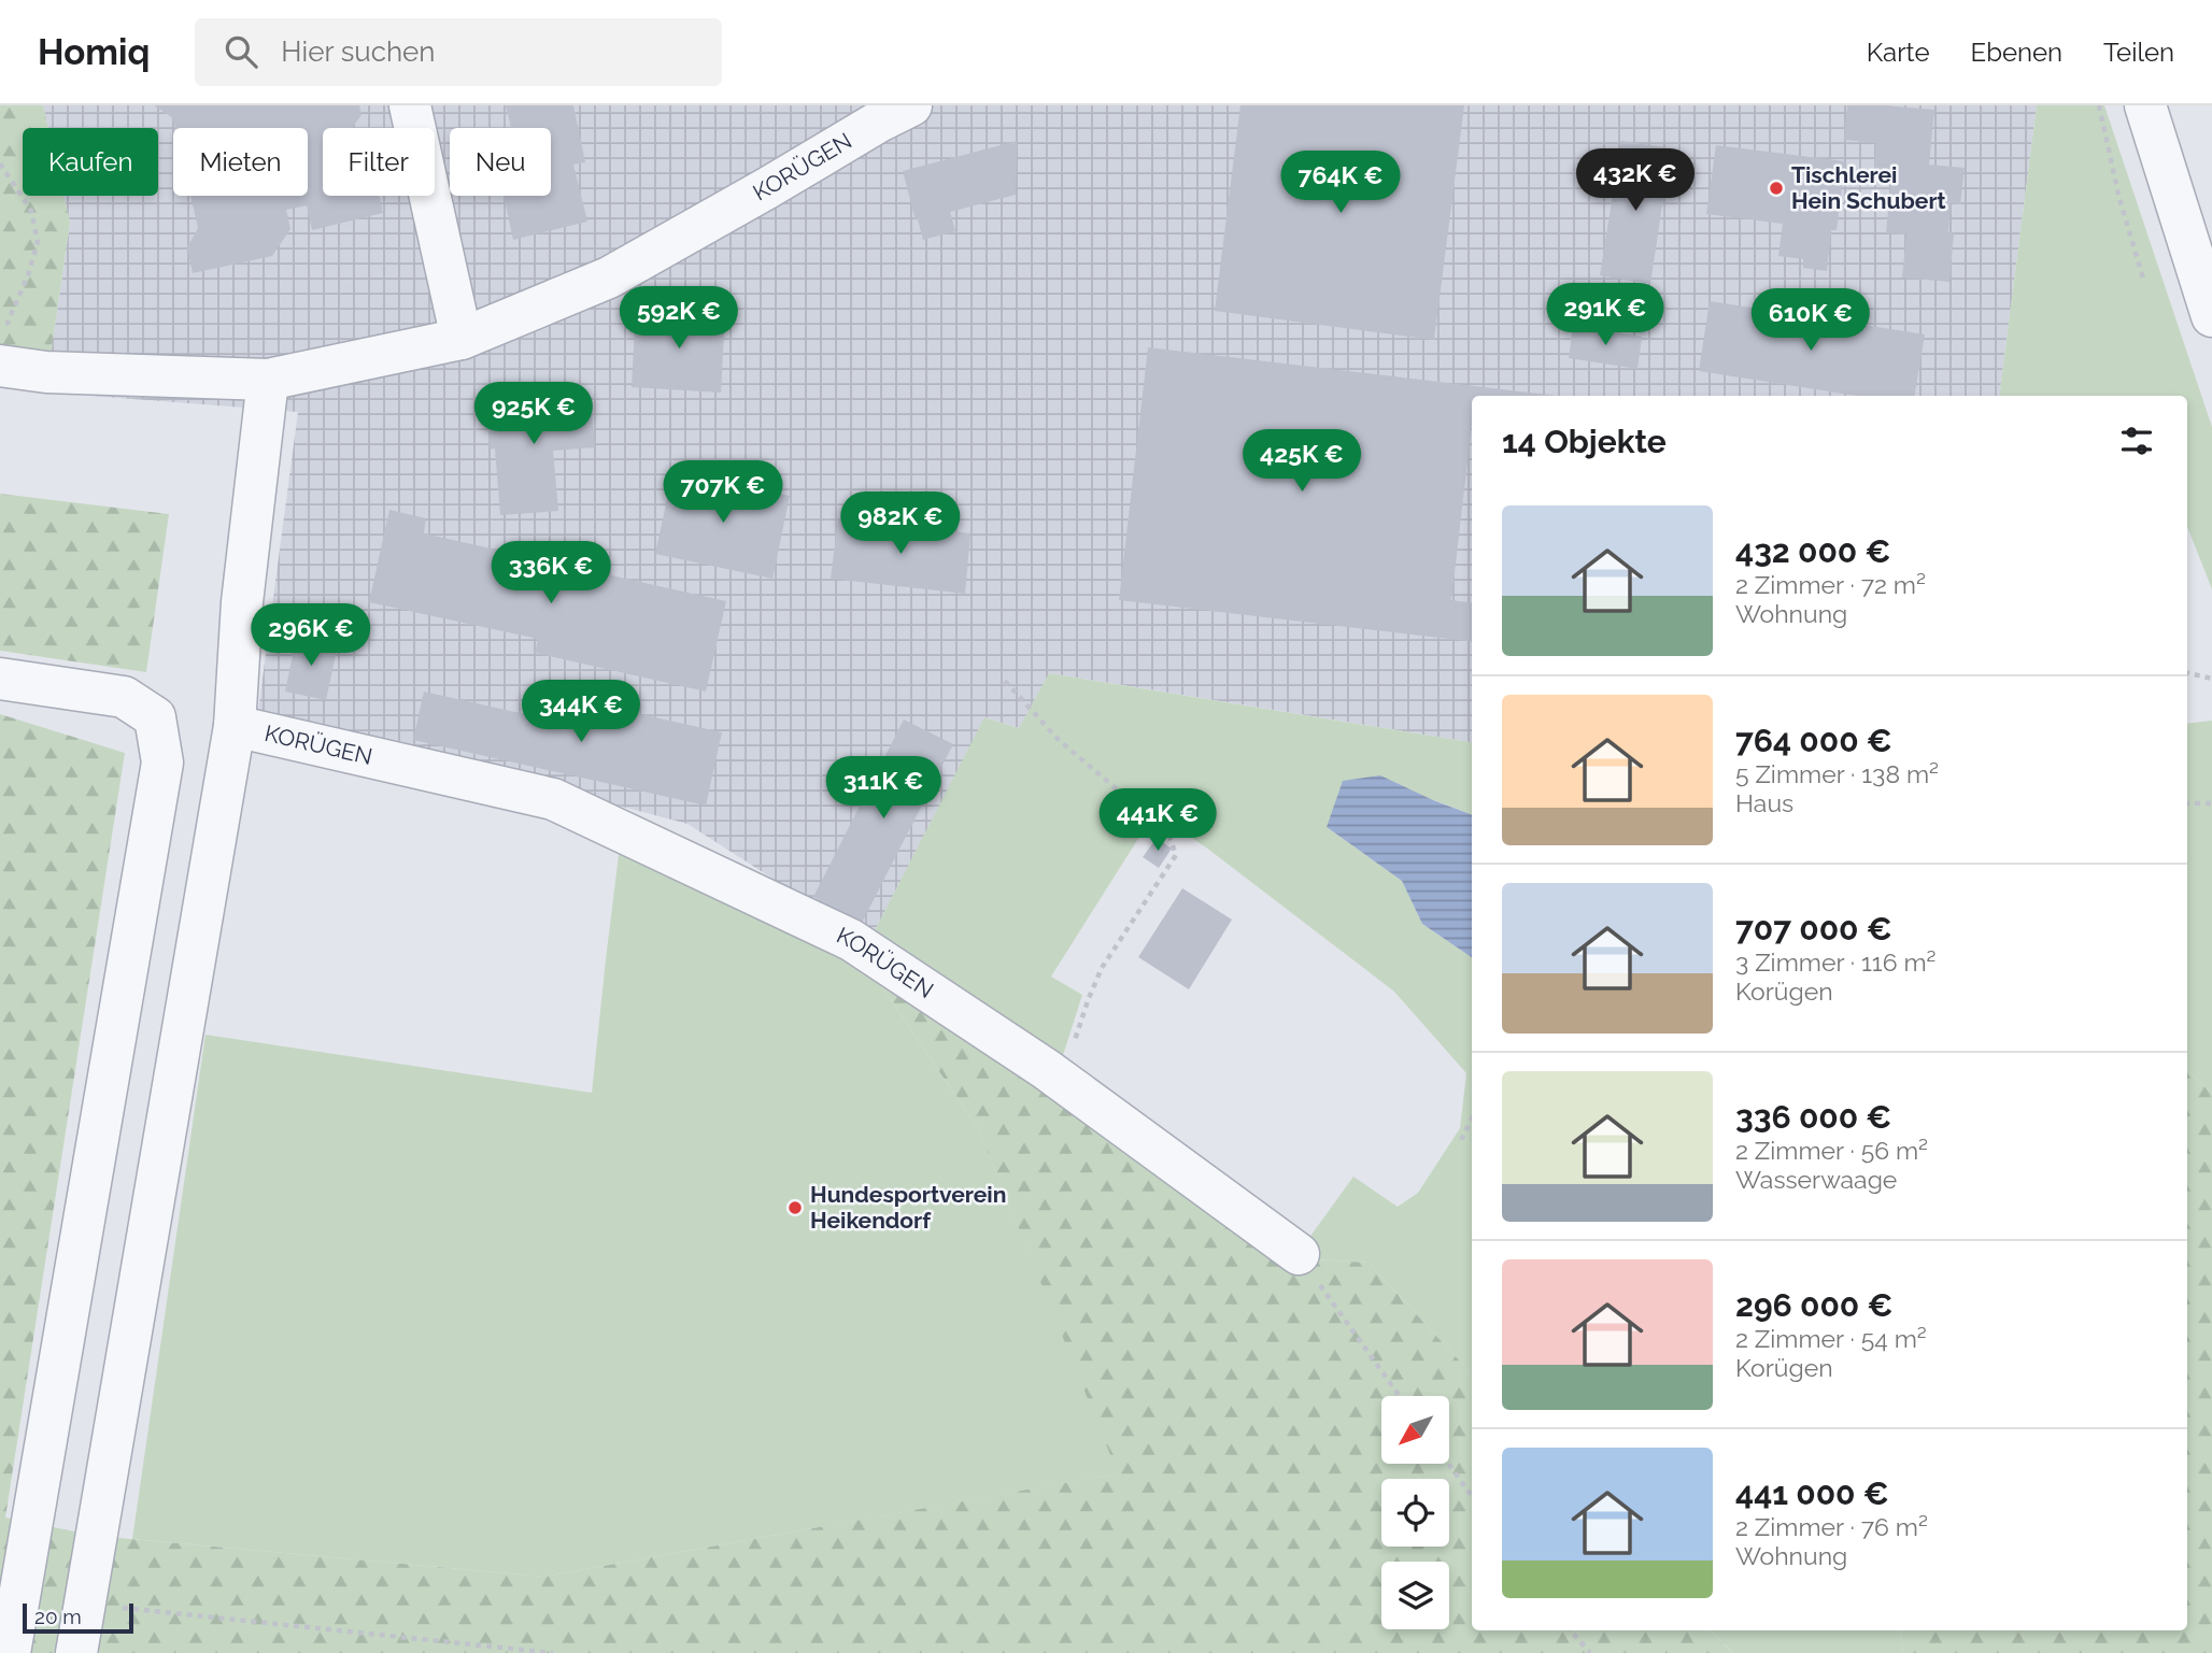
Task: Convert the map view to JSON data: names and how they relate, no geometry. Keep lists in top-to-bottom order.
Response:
{
  "streets": {
    "street": ["KORÜGEN"]
  },
  "places": ["Tischlerei Hein Schubert", "Hundesportverein Heikendorf"],
  "scale_bar": "20 m",
  "north": "bottom left",
  "page": {
    "header": "Homiq",
    "search": "Hier suchen",
    "nav": ["Karte", "Ebenen", "Teilen"],
    "chip": [
      "Kaufen",
      "Mieten",
      "Filter",
      "Neu"
    ],
    "price": [
      "432K €",
      "764K €",
      "291K €",
      "592K €",
      "610K €",
      "925K €",
      "425K €",
      "707K €",
      "982K €",
      "336K €",
      "296K €",
      "344K €",
      "311K €",
      "441K €"
    ],
    "heading": "14 Objekte",
    "list": [
      {
        "name": "432 000 €",
        "note": "2 Zimmer · 72 m² · Wohnung"
      },
      {
        "name": "764 000 €",
        "note": "5 Zimmer · 138 m² · Haus"
      },
      {
        "name": "707 000 €",
        "note": "3 Zimmer · 116 m² · Korügen"
      },
      {
        "name": "336 000 €",
        "note": "2 Zimmer · 56 m² · Wasserwaage"
      },
      {
        "name": "296 000 €",
        "note": "2 Zimmer · 54 m² · Korügen"
      },
      {
        "name": "441 000 €",
        "note": "2 Zimmer · 76 m² · Wohnung"
      }
    ],
    "scale": "20 m"
  }
}
